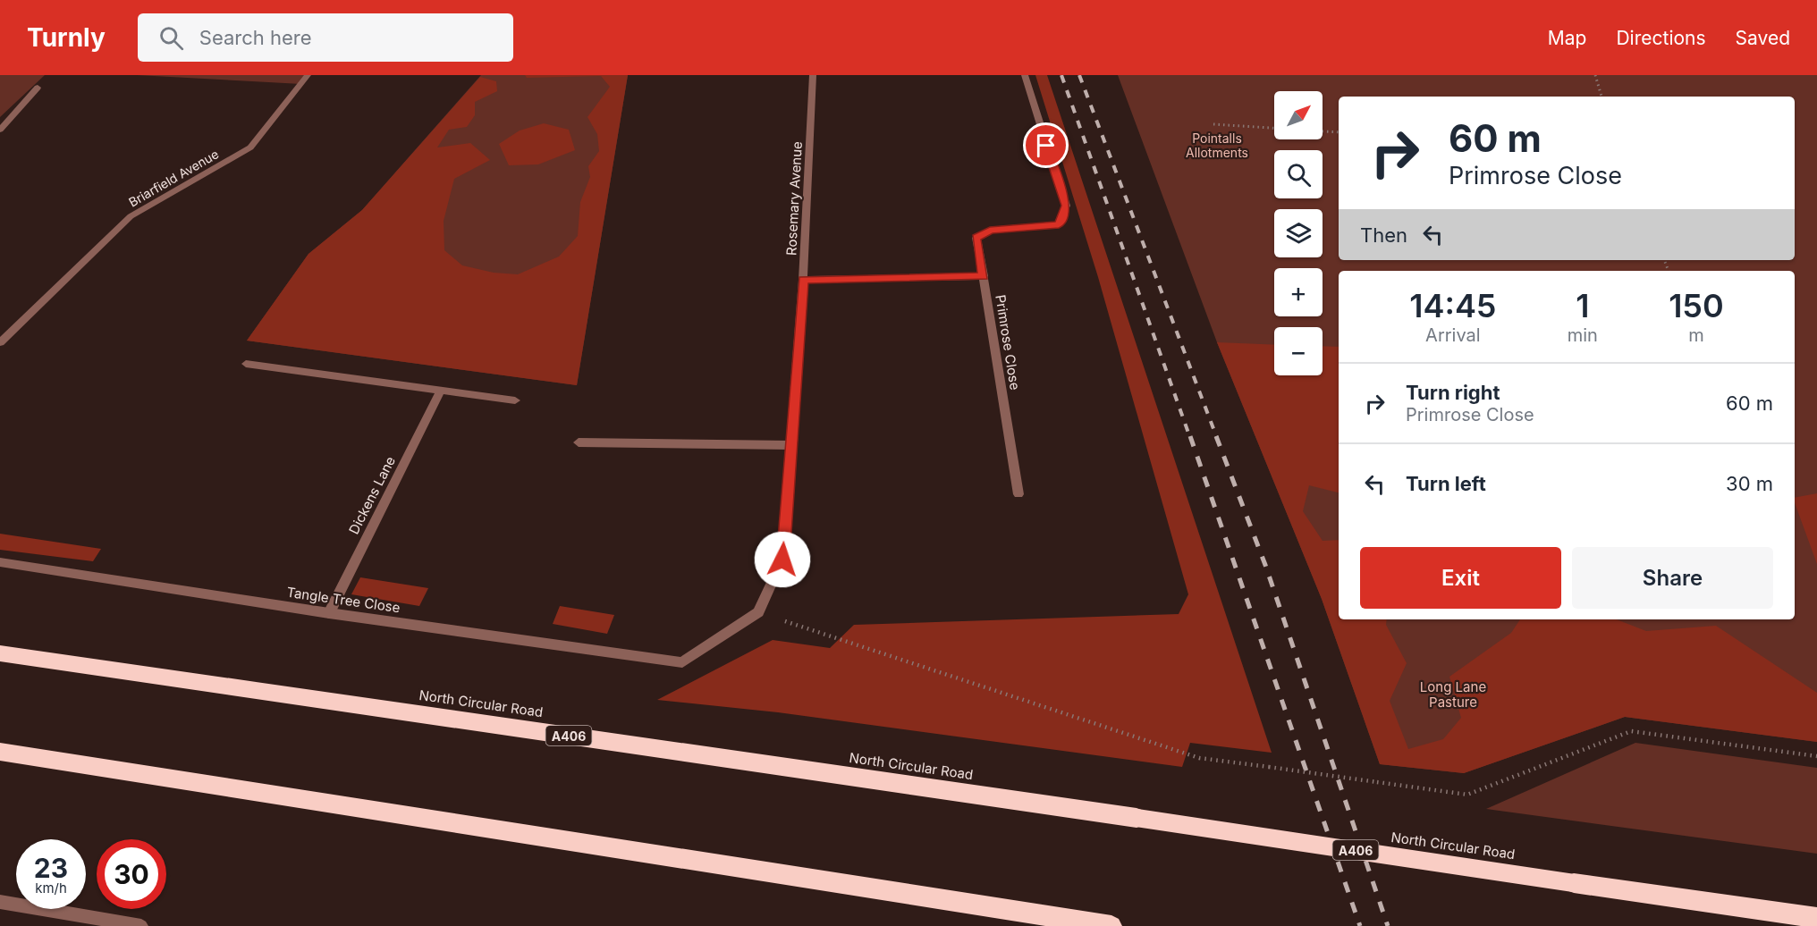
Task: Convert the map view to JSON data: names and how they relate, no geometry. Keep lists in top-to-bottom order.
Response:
{
  "streets": {
    "highway": ["North Circular Road", "A406"],
    "street": [
      "Briarfield Avenue",
      "Rosemary Avenue",
      "Primrose Close",
      "Dickens Lane",
      "Tangle Tree Close"
    ]
  },
  "crossings": [
    ["Rosemary Avenue", "Tangle Tree Close"],
    ["Dickens Lane", "Tangle Tree Close"]
  ],
  "parks": ["Pointalls Allotments", "Long Lane Pasture"],
  "north": "top right",
  "page": {
    "header": "Turnly",
    "search": "Search here",
    "nav": ["Map", "Directions", "Saved"],
    "map_buttons": ["+", "−"],
    "turn": ["60 m", "Primrose Close"],
    "then": "Then",
    "eta": [
      "14:45",
      "Arrival",
      "1",
      "min",
      "150",
      "m"
    ],
    "list": [
      {
        "name": "Turn right",
        "note": "Primrose Close",
        "value": "60 m"
      },
      {
        "name": "Turn left",
        "value": "30 m"
      }
    ],
    "buttons": ["Exit", "Share"],
    "speed": "23 km/h",
    "limit": "30"
  }
}
